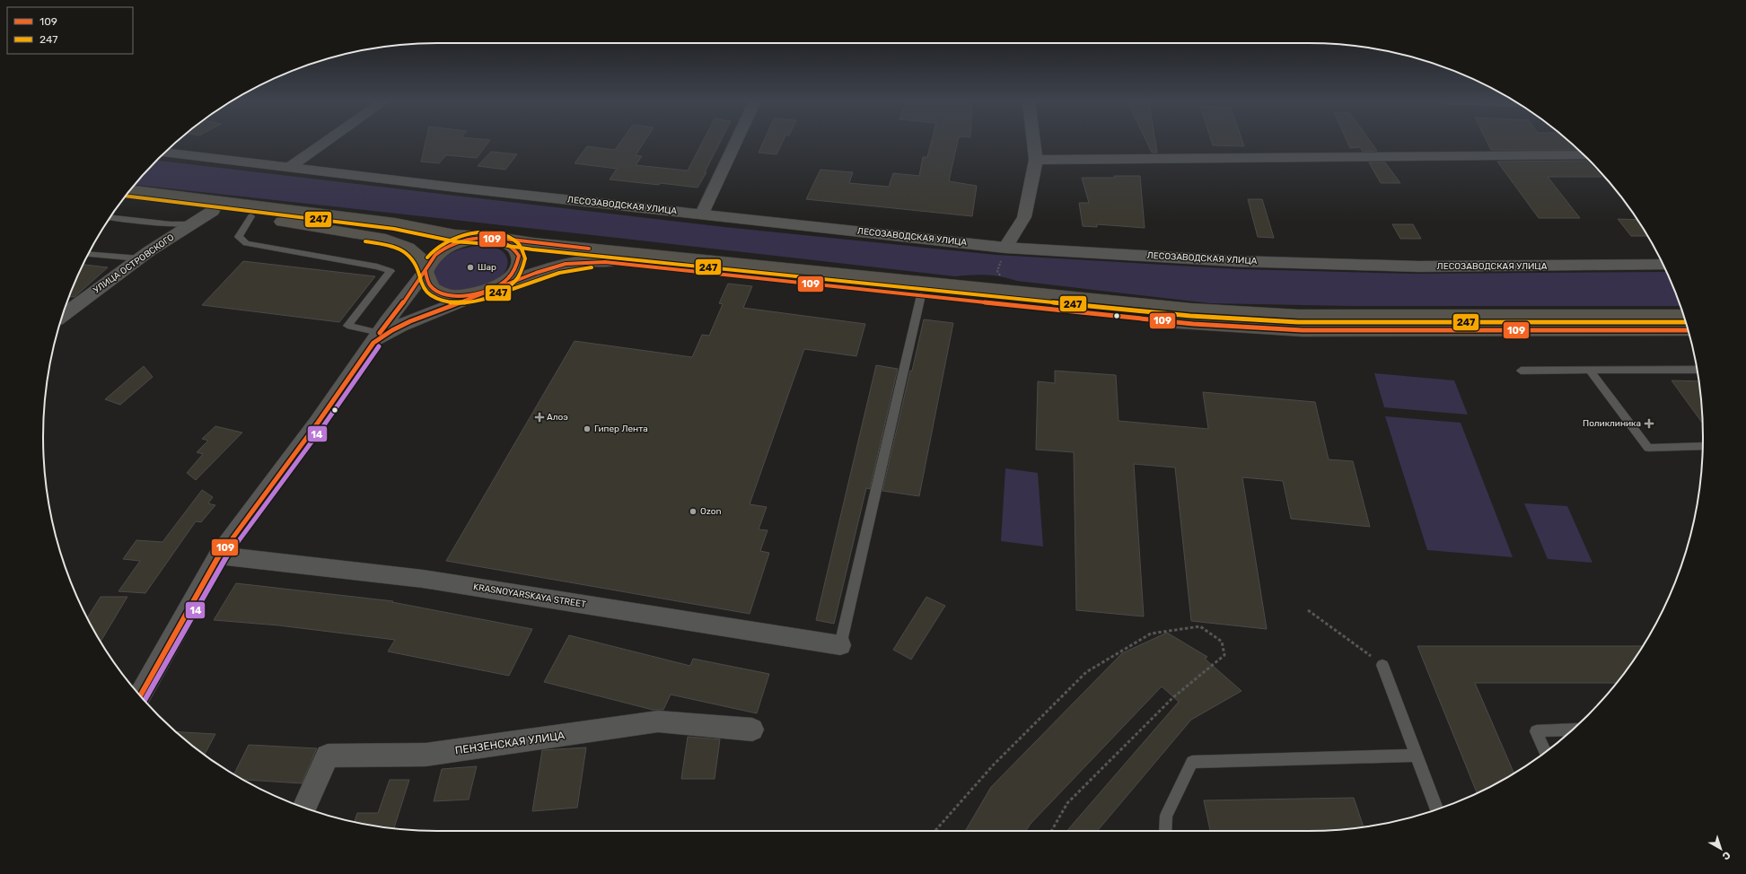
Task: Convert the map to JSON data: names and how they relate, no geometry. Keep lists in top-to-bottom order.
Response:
{
  "streets": {
    "street": [
      "ЛЕСОЗАВОДСКАЯ УЛИЦА",
      "УЛИЦА ОСТРОВСКОГО",
      "KRASNOYARSKAYA STREET",
      "ПЕНЗЕНСКАЯ УЛИЦА"
    ]
  },
  "places": {
    "other": ["Шар", "Гипер Лента", "Ozon"],
    "health": ["Алоэ", "Поликлиника"]
  },
  "lines": ["transit line 247", "transit line 109", "transit line 14"],
  "legend": ["109", "247"],
  "north": "bottom right"
}
